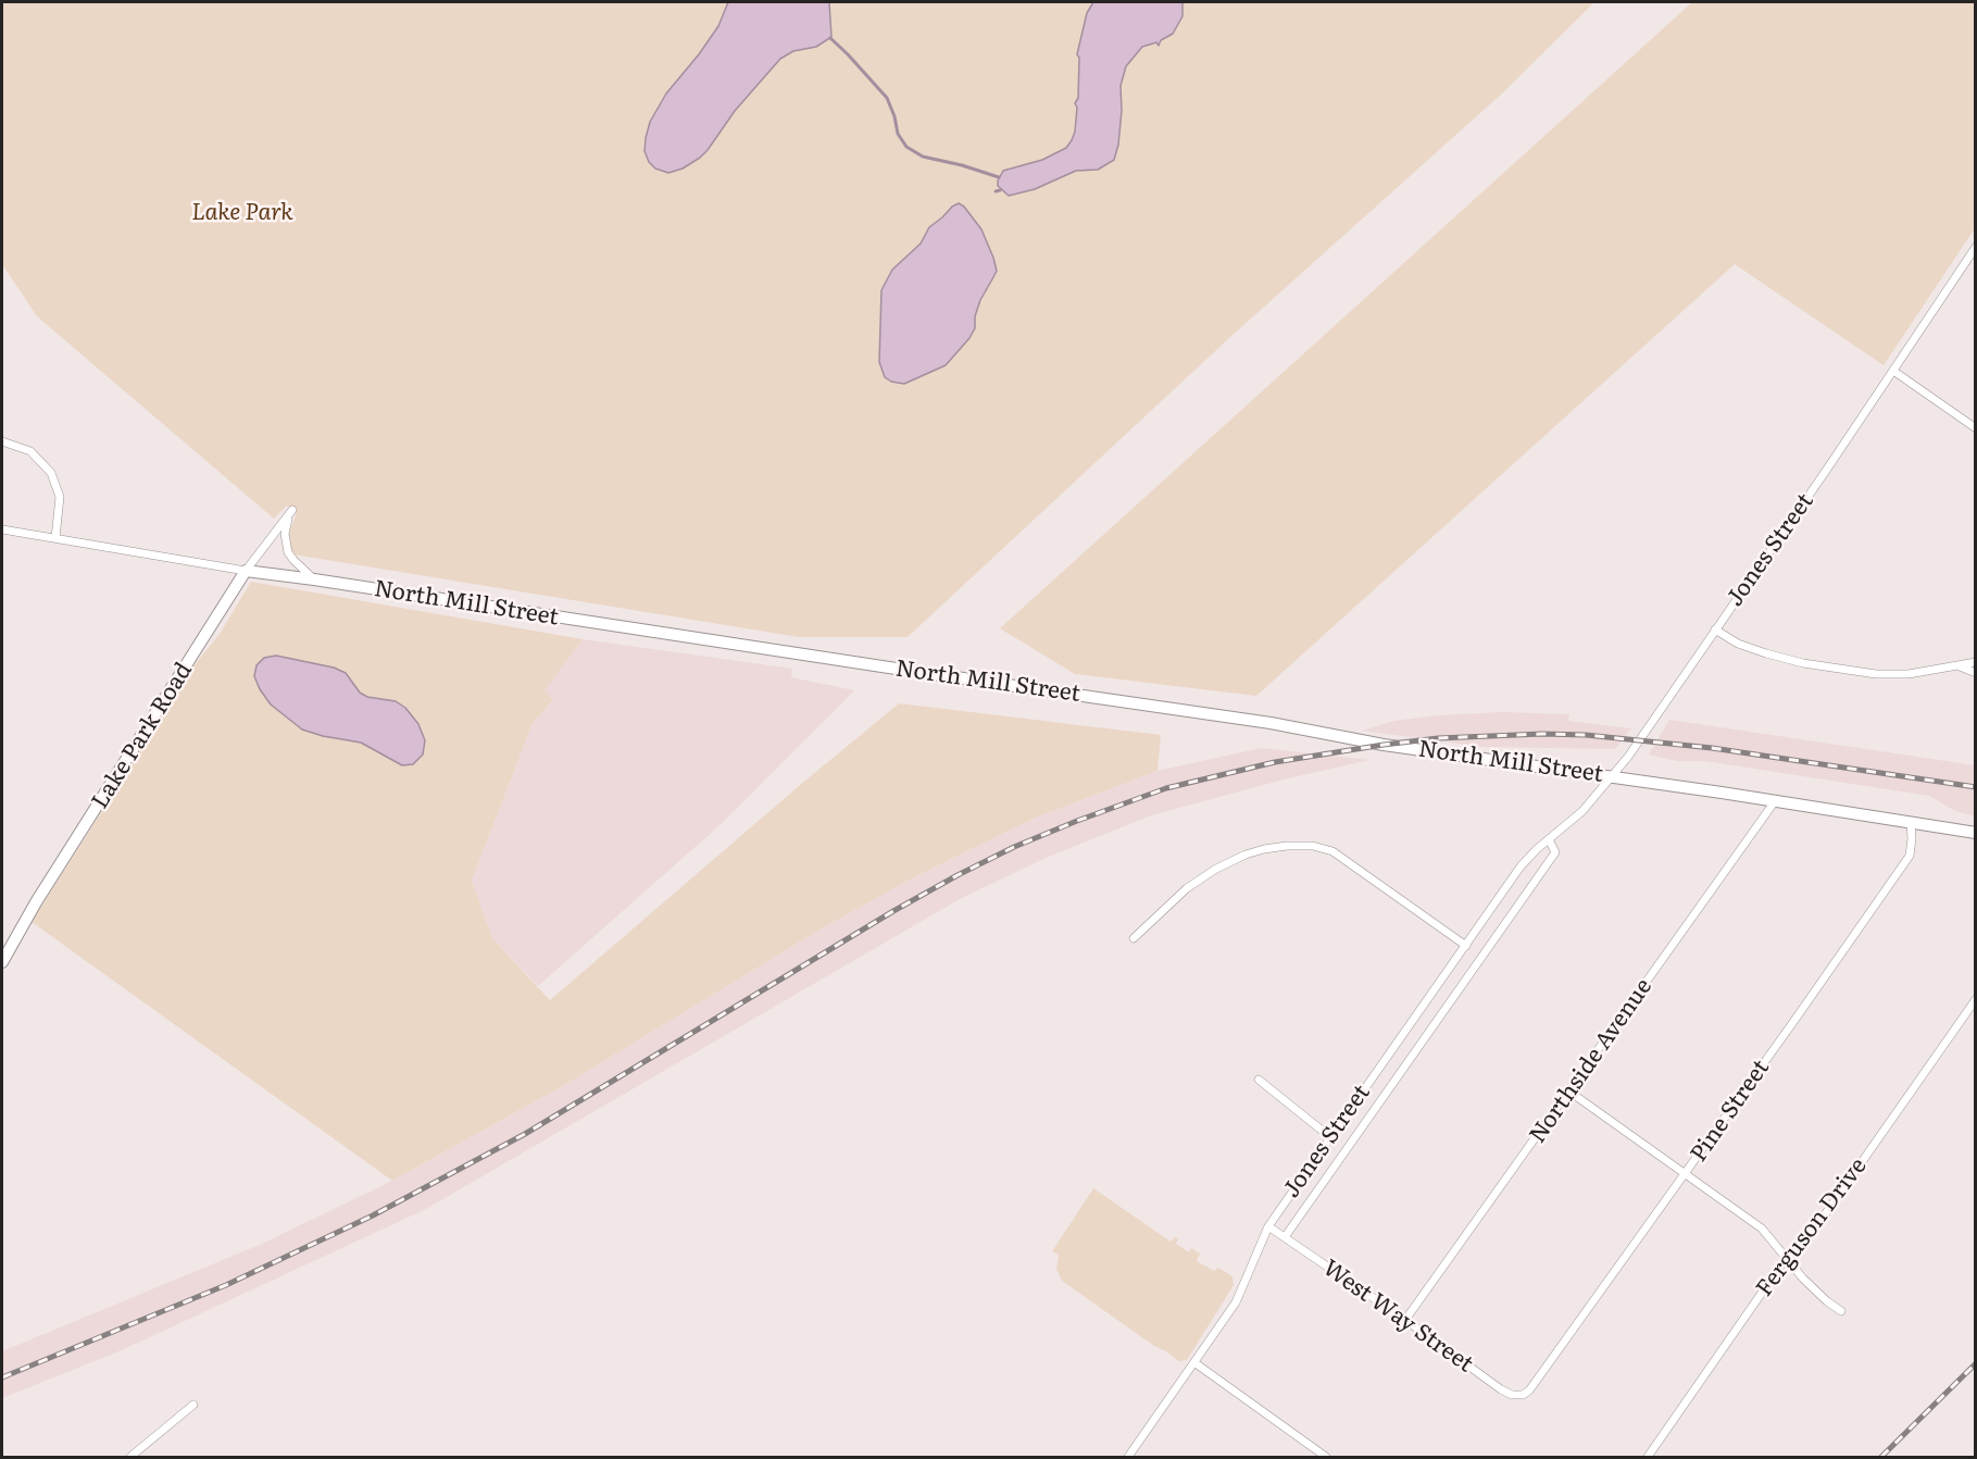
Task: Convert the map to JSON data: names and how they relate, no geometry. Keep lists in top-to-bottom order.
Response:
{
  "streets": {
    "main road": ["North Mill Street", "Lake Park Road"],
    "street": [
      "Jones Street",
      "Northside Avenue",
      "Pine Street",
      "Ferguson Drive",
      "West Way Street"
    ]
  },
  "crossings": [
    ["Jones Street", "North Mill Street"],
    ["Jones Street", "West Way Street"],
    ["North Mill Street", "Lake Park Road"],
    ["North Mill Street", "Northside Avenue"],
    ["North Mill Street", "Pine Street"],
    ["Northside Avenue", "West Way Street"],
    ["Pine Street", "West Way Street"]
  ],
  "parks": ["Lake Park"]
}
